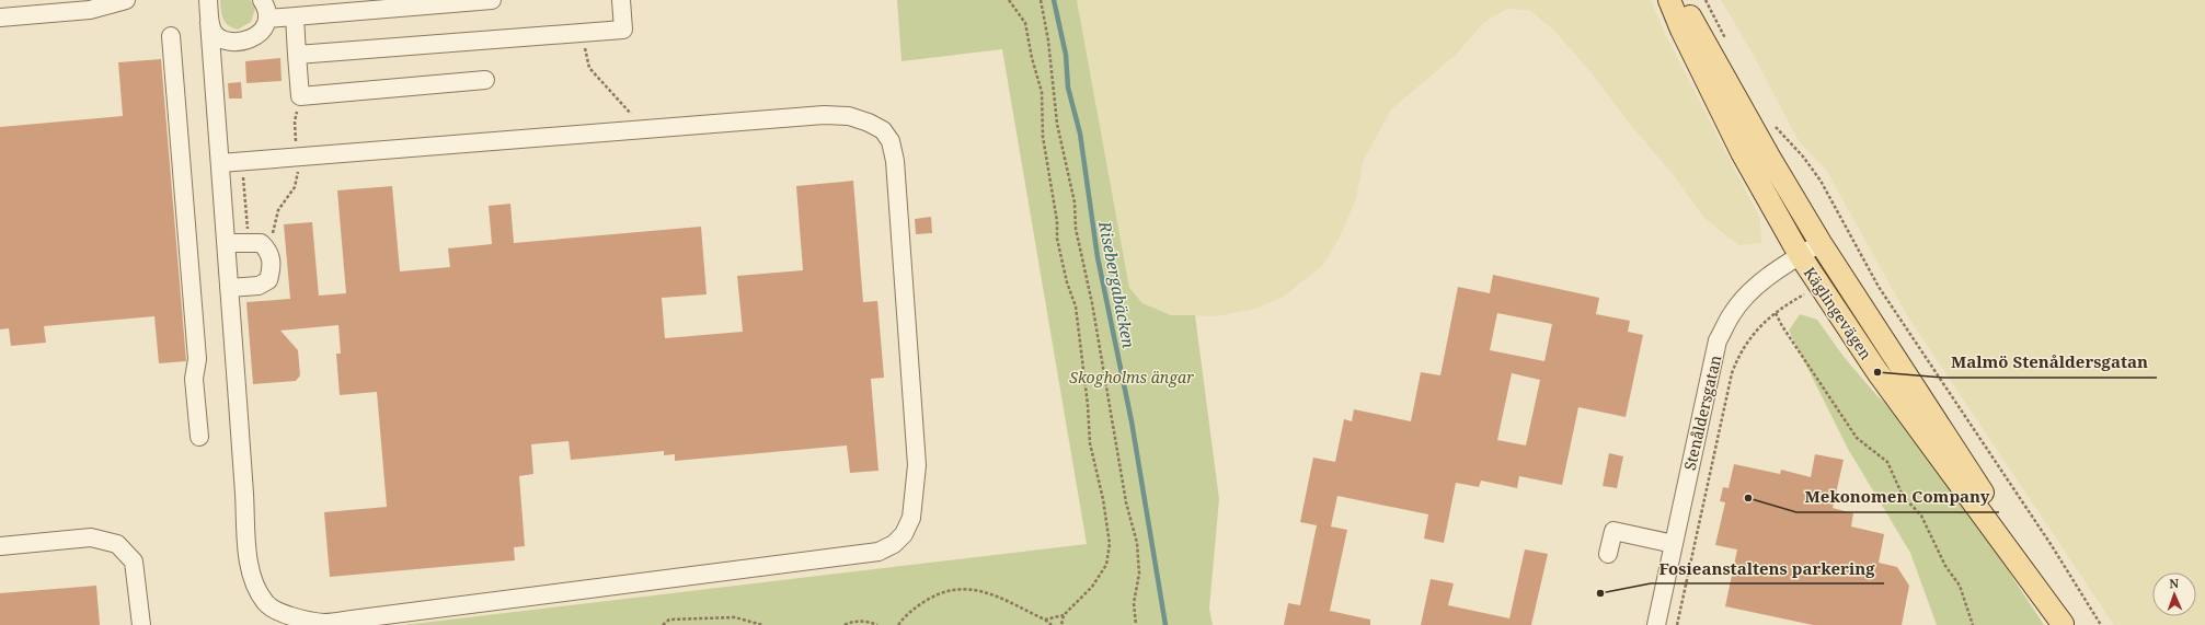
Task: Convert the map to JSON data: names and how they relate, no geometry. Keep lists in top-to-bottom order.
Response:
{
  "streets": {
    "main road": ["Käglingevägen"],
    "street": ["Stenåldersgatan"]
  },
  "crossings": [
    ["Käglingevägen", "Stenåldersgatan"]
  ],
  "water": ["Risebergabäcken"],
  "parks": ["Skogholms ängar"],
  "places": ["Malmö Stenåldersgatan", "Mekonomen Company", "Fosieanstaltens parkering"],
  "north": "top"
}
